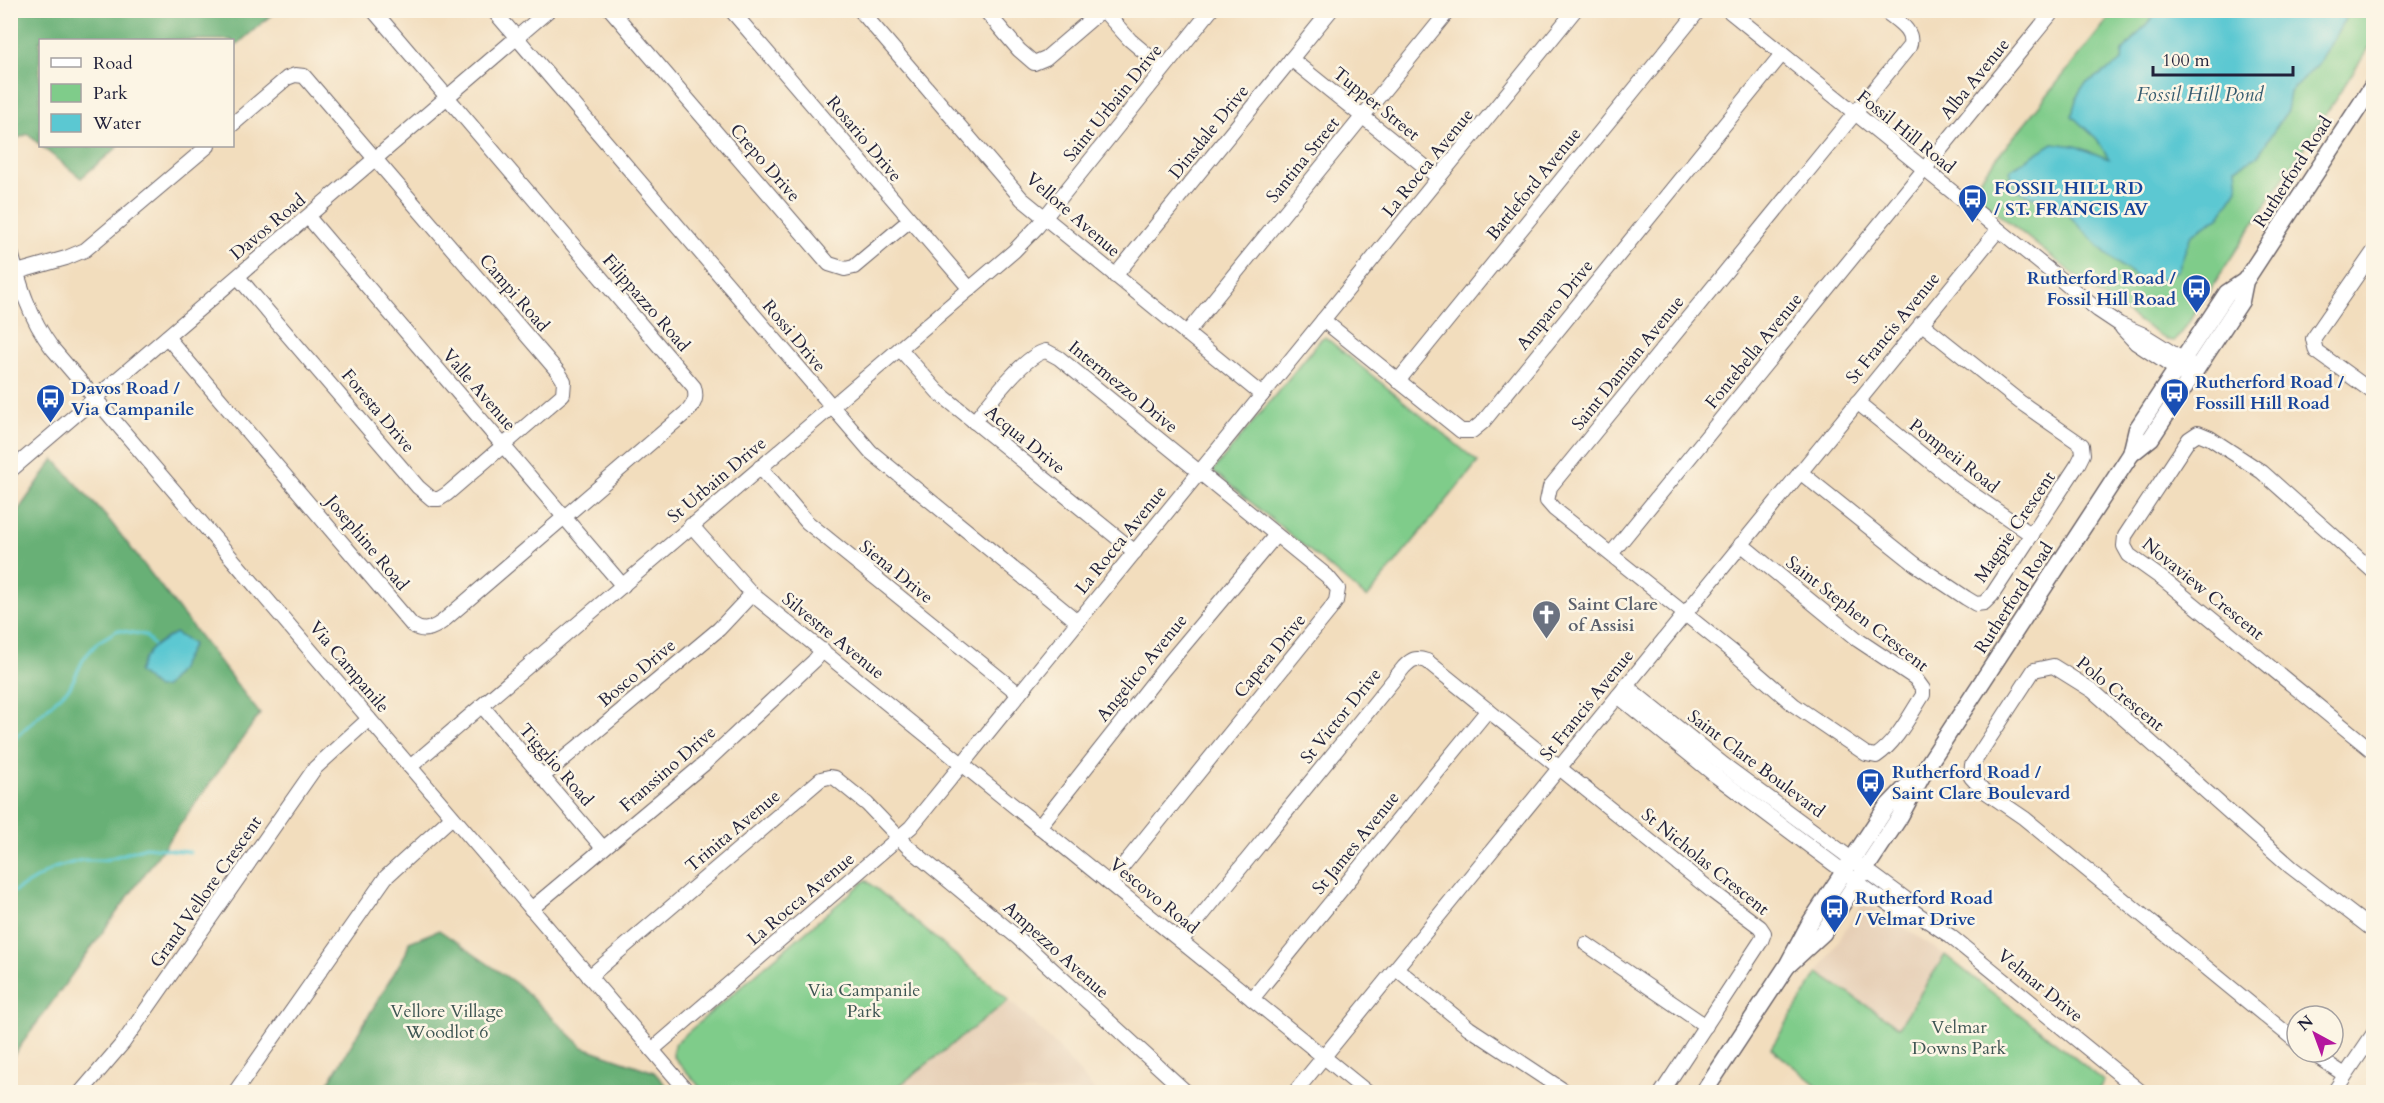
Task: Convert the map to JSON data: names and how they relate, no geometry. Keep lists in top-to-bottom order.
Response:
{
  "streets": {
    "main road": ["Rutherford Road"],
    "street": [
      "Alba Avenue",
      "Saint Urbain Drive",
      "Tupper Street",
      "Dinsdale Drive",
      "Fossil Hill Road",
      "Rosario Drive",
      "Santina Street",
      "Crepo Drive",
      "La Rocca Avenue",
      "Battleford Avenue",
      "Vellore Avenue",
      "Davos Road",
      "Campi Road",
      "Filippazzo Road",
      "Amparo Drive",
      "St Francis Avenue",
      "Rossi Drive",
      "Fontebella Avenue",
      "Saint Damian Avenue",
      "Intermezzo Drive",
      "Valle Avenue",
      "Foresta Drive",
      "Acqua Drive",
      "Pompeii Road",
      "St Urbain Drive",
      "Magpie Crescent",
      "Josephine Road",
      "Siena Drive",
      "Novaview Crescent",
      "Saint Stephen Crescent",
      "Silvestre Avenue",
      "Capera Drive",
      "Via Campanile",
      "Angelico Avenue",
      "Bosco Drive",
      "Polo Crescent",
      "St Victor Drive",
      "Saint Clare Boulevard",
      "Tigglio Road",
      "Franssino Drive",
      "Trinita Avenue",
      "St James Avenue",
      "St Nicholas Crescent",
      "Grand Vellore Crescent",
      "Vescovo Road",
      "Ampezzo Avenue",
      "Velmar Drive"
    ]
  },
  "crossings": [
    ["Alba Avenue", "Fossil Hill Road"],
    ["Alba Avenue", "Fontebella Avenue"],
    ["Saint Urbain Drive", "Vellore Avenue"],
    ["Saint Urbain Drive", "St Urbain Drive"],
    ["Tupper Street", "Dinsdale Drive"],
    ["Tupper Street", "Santina Street"],
    ["Tupper Street", "La Rocca Avenue"],
    ["Dinsdale Drive", "Vellore Avenue"],
    ["Fossil Hill Road", "Rutherford Road"],
    ["Fossil Hill Road", "Amparo Drive"],
    ["Fossil Hill Road", "St Francis Avenue"],
    ["Fossil Hill Road", "Fontebella Avenue"],
    ["Fossil Hill Road", "Saint Damian Avenue"],
    ["Rosario Drive", "Crepo Drive"],
    ["Rosario Drive", "St Urbain Drive"],
    ["Santina Street", "Vellore Avenue"],
    ["La Rocca Avenue", "Vellore Avenue"],
    ["La Rocca Avenue", "Amparo Drive"],
    ["La Rocca Avenue", "Rossi Drive"],
    ["La Rocca Avenue", "Intermezzo Drive"],
    ["La Rocca Avenue", "Acqua Drive"],
    ["La Rocca Avenue", "Siena Drive"],
    ["La Rocca Avenue", "Silvestre Avenue"],
    ["La Rocca Avenue", "Capera Drive"],
    ["La Rocca Avenue", "Via Campanile"],
    ["La Rocca Avenue", "Trinita Avenue"],
    ["La Rocca Avenue", "Vescovo Road"],
    ["La Rocca Avenue", "Ampezzo Avenue"],
    ["Rutherford Road", "Saint Clare Boulevard"],
    ["Rutherford Road", "Velmar Drive"],
    ["Battleford Avenue", "Amparo Drive"],
    ["Vellore Avenue", "St Urbain Drive"],
    ["Davos Road", "Campi Road"],
    ["Davos Road", "Filippazzo Road"],
    ["Davos Road", "Rossi Drive"],
    ["Davos Road", "Valle Avenue"],
    ["Davos Road", "Foresta Drive"],
    ["Davos Road", "Josephine Road"],
    ["Davos Road", "Via Campanile"],
    ["Campi Road", "Valle Avenue"],
    ["Campi Road", "Foresta Drive"],
    ["Filippazzo Road", "Valle Avenue"],
    ["Filippazzo Road", "Josephine Road"],
    ["St Francis Avenue", "Saint Damian Avenue"],
    ["St Francis Avenue", "Pompeii Road"],
    ["St Francis Avenue", "Magpie Crescent"],
    ["St Francis Avenue", "Saint Stephen Crescent"],
    ["St Francis Avenue", "St Victor Drive"],
    ["St Francis Avenue", "Saint Clare Boulevard"],
    ["St Francis Avenue", "St Nicholas Crescent"],
    ["St Francis Avenue", "Vescovo Road"],
    ["Rossi Drive", "St Urbain Drive"],
    ["Fontebella Avenue", "Saint Damian Avenue"],
    ["Saint Damian Avenue", "Saint Stephen Crescent"],
    ["Intermezzo Drive", "Acqua Drive"],
    ["Intermezzo Drive", "Capera Drive"],
    ["Valle Avenue", "Foresta Drive"],
    ["Valle Avenue", "St Urbain Drive"],
    ["Valle Avenue", "Josephine Road"],
    ["Acqua Drive", "St Urbain Drive"],
    ["Pompeii Road", "Magpie Crescent"],
    ["St Urbain Drive", "Siena Drive"],
    ["St Urbain Drive", "Silvestre Avenue"],
    ["St Urbain Drive", "Via Campanile"],
    ["St Urbain Drive", "Tigglio Road"],
    ["Silvestre Avenue", "Bosco Drive"],
    ["Silvestre Avenue", "Franssino Drive"],
    ["Silvestre Avenue", "Vescovo Road"],
    ["Capera Drive", "Angelico Avenue"],
    ["Capera Drive", "Vescovo Road"],
    ["Via Campanile", "Franssino Drive"],
    ["Via Campanile", "Trinita Avenue"],
    ["Via Campanile", "Grand Vellore Crescent"],
    ["Angelico Avenue", "Vescovo Road"],
    ["Bosco Drive", "Tigglio Road"],
    ["St Victor Drive", "St James Avenue"],
    ["St Victor Drive", "St Nicholas Crescent"],
    ["St Victor Drive", "Vescovo Road"],
    ["Saint Clare Boulevard", "Velmar Drive"],
    ["Tigglio Road", "Franssino Drive"],
    ["Trinita Avenue", "Ampezzo Avenue"],
    ["St James Avenue", "Vescovo Road"]
  ],
  "water": ["Fossil Hill Pond"],
  "parks": ["Via Campanile Park", "Vellore Village Woodlot 6", "Velmar Downs Park"],
  "places": {
    "bus stop": [
      "FOSSIL HILL RD / ST. FRANCIS AV",
      "Rutherford Road / Fossil Hill Road",
      "Rutherford Road / Fossill Hill Road",
      "Davos Road / Via Campanile",
      "Rutherford Road / Saint Clare Boulevard",
      "Rutherford Road / Velmar Drive"
    ],
    "church": ["Saint Clare of Assisi"]
  },
  "legend": ["Road", "Park", "Water"],
  "scale_bar": "100 m",
  "north": "top left"
}
